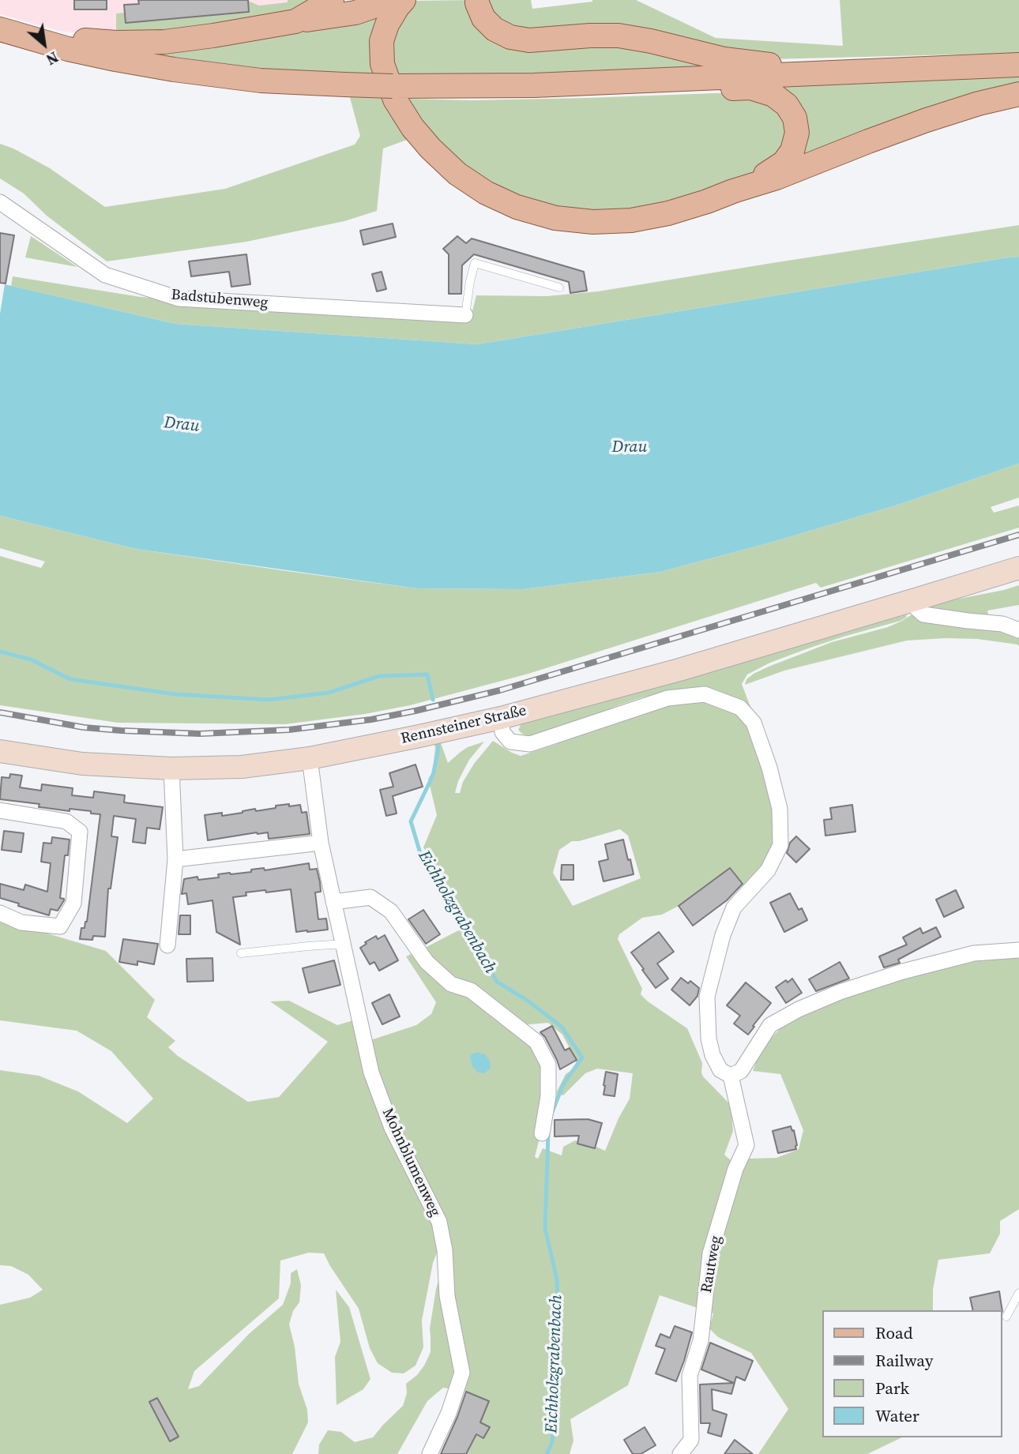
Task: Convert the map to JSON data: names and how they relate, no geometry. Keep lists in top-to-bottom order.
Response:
{
  "streets": {
    "main road": ["Rennsteiner Straße"],
    "street": ["Badstubenweg", "Mohnblumenweg", "Rautweg"]
  },
  "crossings": [
    ["Rennsteiner Straße", "Mohnblumenweg"]
  ],
  "water": ["Drau", "Eichholzgrabenbach"],
  "legend": [
    "Road",
    "Railway",
    "Park",
    "Water"
  ],
  "north": "bottom right"
}
